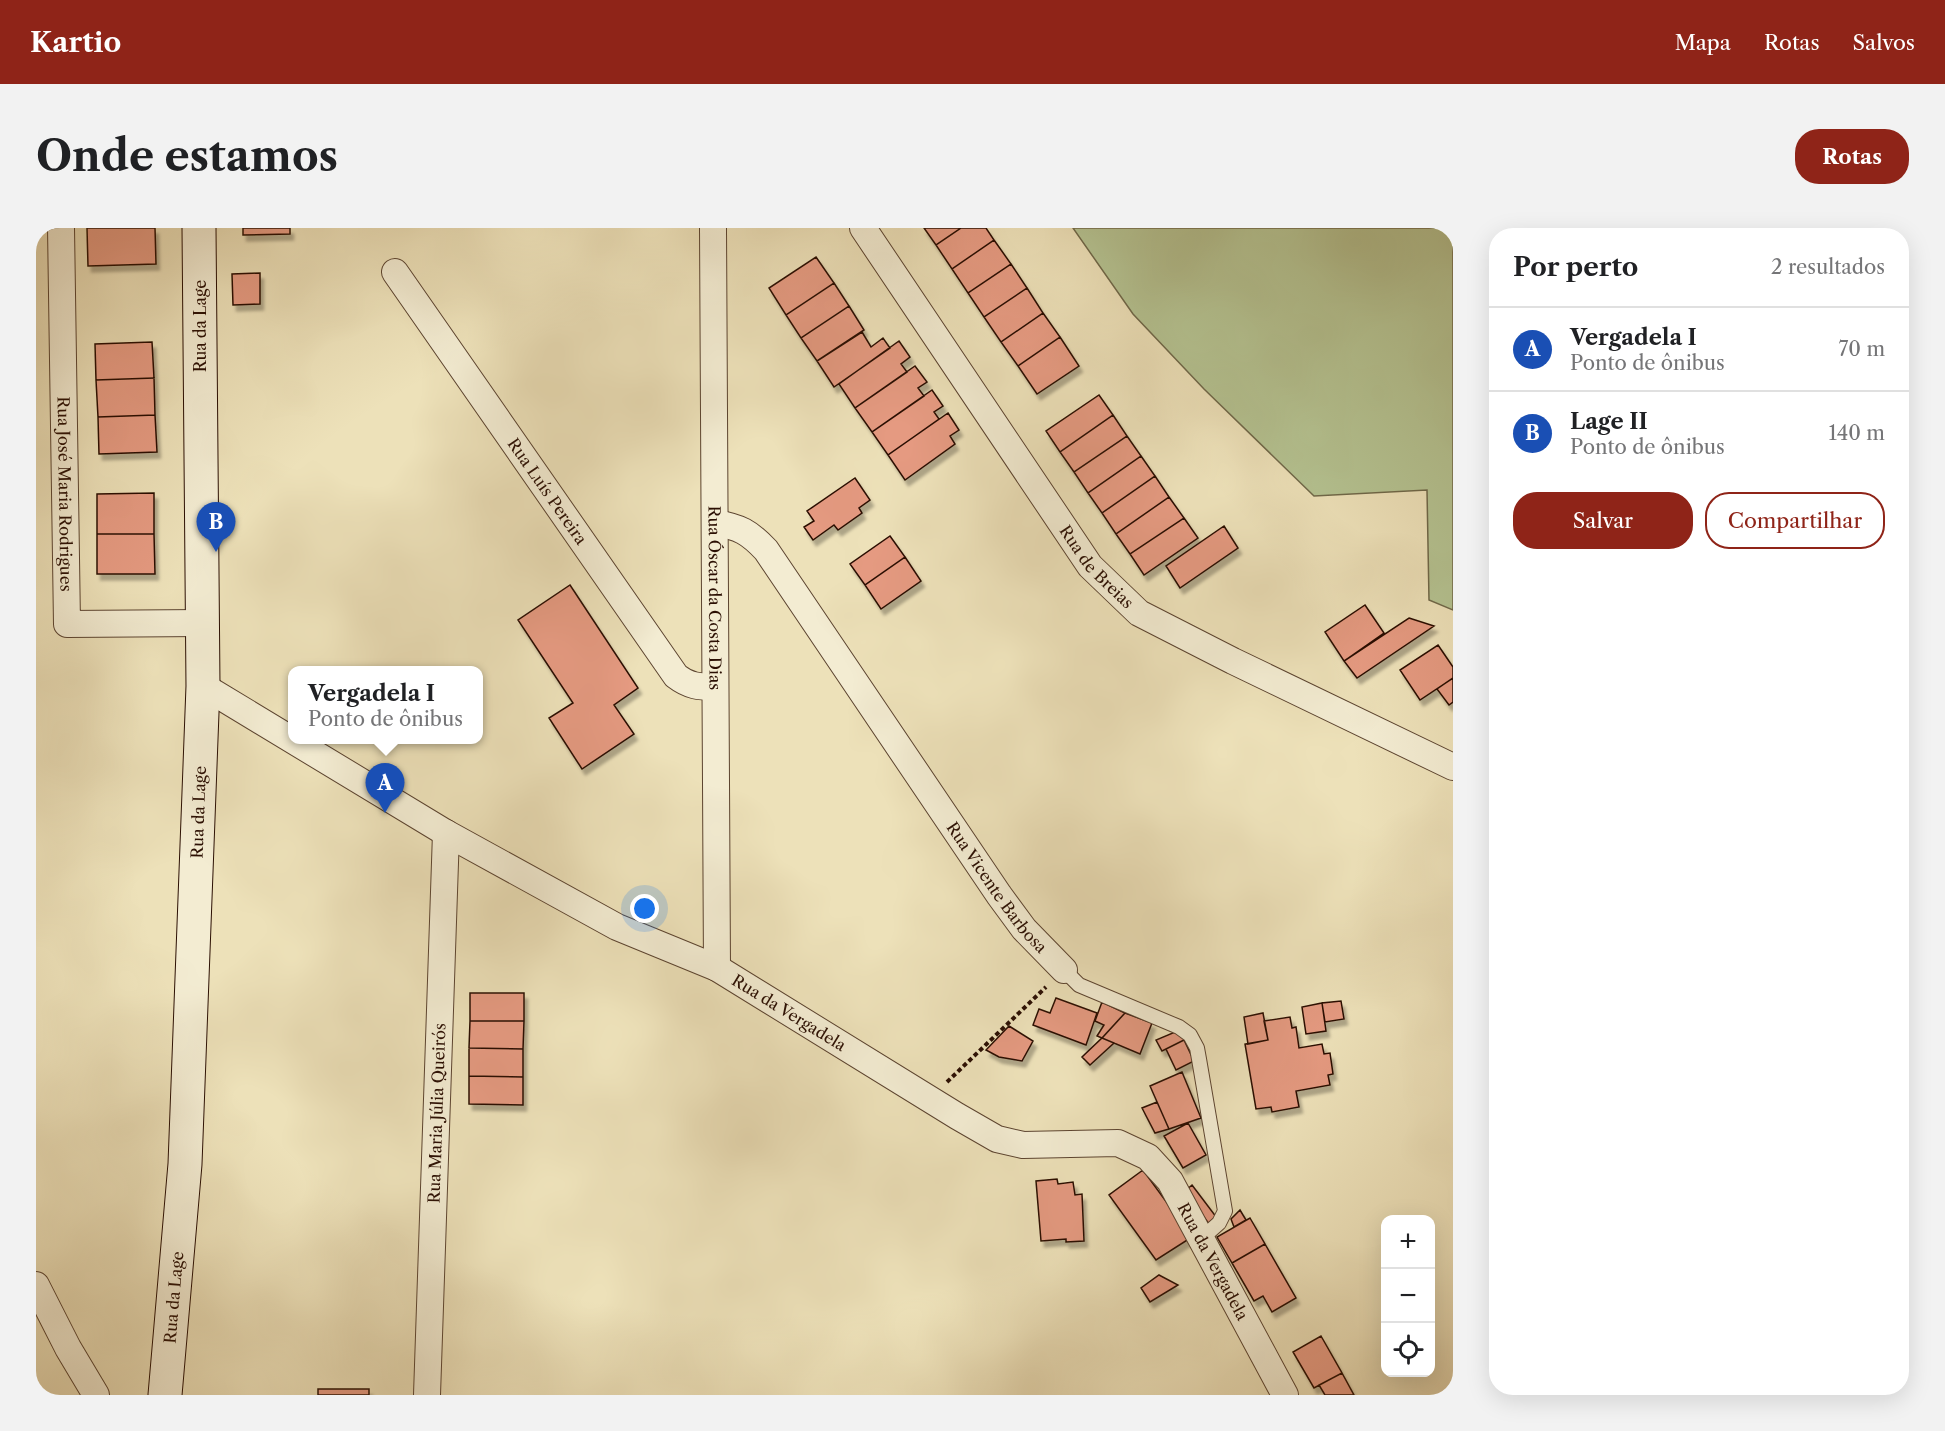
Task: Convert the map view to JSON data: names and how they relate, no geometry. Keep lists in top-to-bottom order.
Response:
{
  "streets": {
    "street": [
      "Rua da Lage",
      "Rua Luís Pereira",
      "Rua José Maria Rodrigues",
      "Rua de Breias",
      "Rua Óscar da Costa Dias",
      "Rua Vicente Barbosa",
      "Rua da Vergadela",
      "Rua Maria Júlia Queirós"
    ]
  },
  "crossings": [
    ["Rua da Lage", "Rua José Maria Rodrigues"],
    ["Rua da Lage", "Rua da Vergadela"],
    ["Rua Luís Pereira", "Rua Óscar da Costa Dias"],
    ["Rua Óscar da Costa Dias", "Rua Vicente Barbosa"],
    ["Rua Óscar da Costa Dias", "Rua da Vergadela"],
    ["Rua Vicente Barbosa", "Rua da Vergadela"],
    ["Rua da Vergadela", "Rua Maria Júlia Queirós"]
  ],
  "page": {
    "header": "Kartio",
    "nav": ["Mapa", "Rotas", "Salvos"],
    "buttons": [
      "Rotas",
      ["Salvar", "Compartilhar"]
    ],
    "title": "Onde estamos",
    "heading": ["Por perto", "2 resultados"],
    "list": [
      {
        "mark": "A",
        "name": "Vergadela I",
        "note": "Ponto de ônibus",
        "value": "70 m"
      },
      {
        "mark": "B",
        "name": "Lage II",
        "note": "Ponto de ônibus",
        "value": "140 m"
      }
    ],
    "pins": ["B", "A"],
    "popup": ["Vergadela I", "Ponto de ônibus"],
    "map_buttons": ["+", "−"]
  }
}
